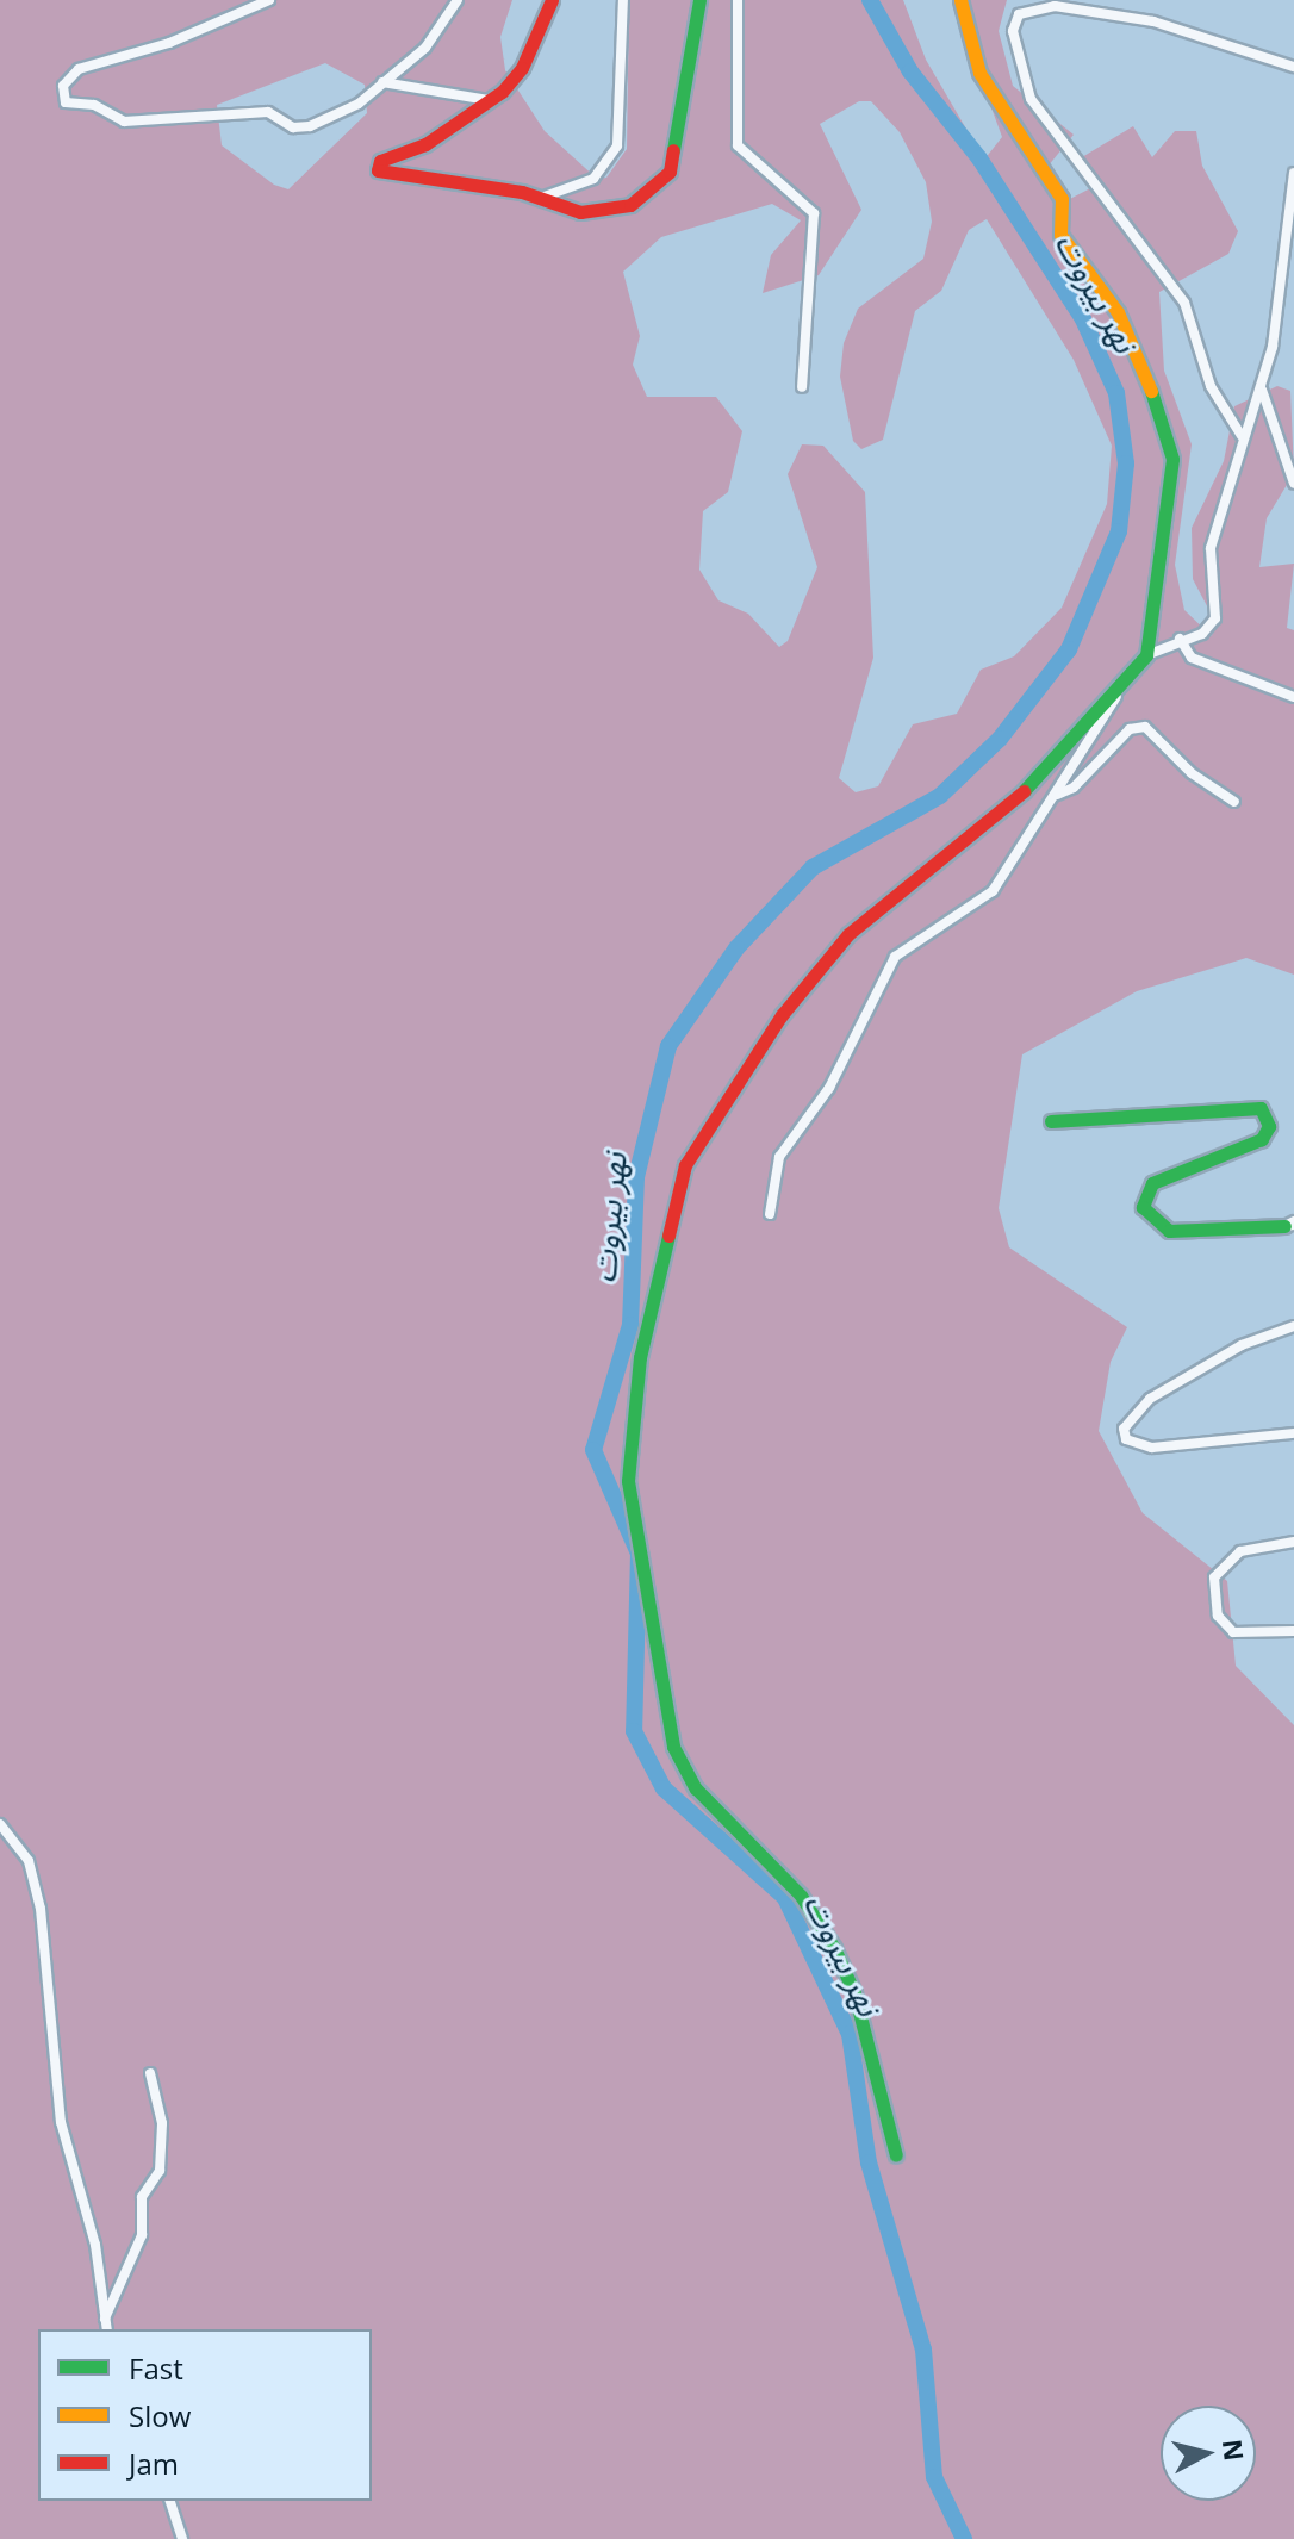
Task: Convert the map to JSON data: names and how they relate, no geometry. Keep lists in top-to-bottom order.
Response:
{
  "water": ["نهر بيروت"],
  "legend": ["Fast", "Slow", "Jam"],
  "north": "right"
}
